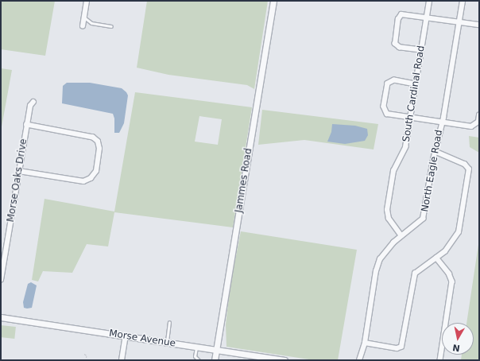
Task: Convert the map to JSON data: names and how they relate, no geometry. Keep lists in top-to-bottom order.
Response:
{
  "streets": {
    "street": [
      "South Cardinal Road",
      "North Eagle Road",
      "Morse Oaks Drive",
      "Jammes Road",
      "Morse Avenue"
    ]
  },
  "crossings": [
    ["South Cardinal Road", "North Eagle Road"],
    ["Jammes Road", "Morse Avenue"]
  ],
  "north": "bottom"
}
